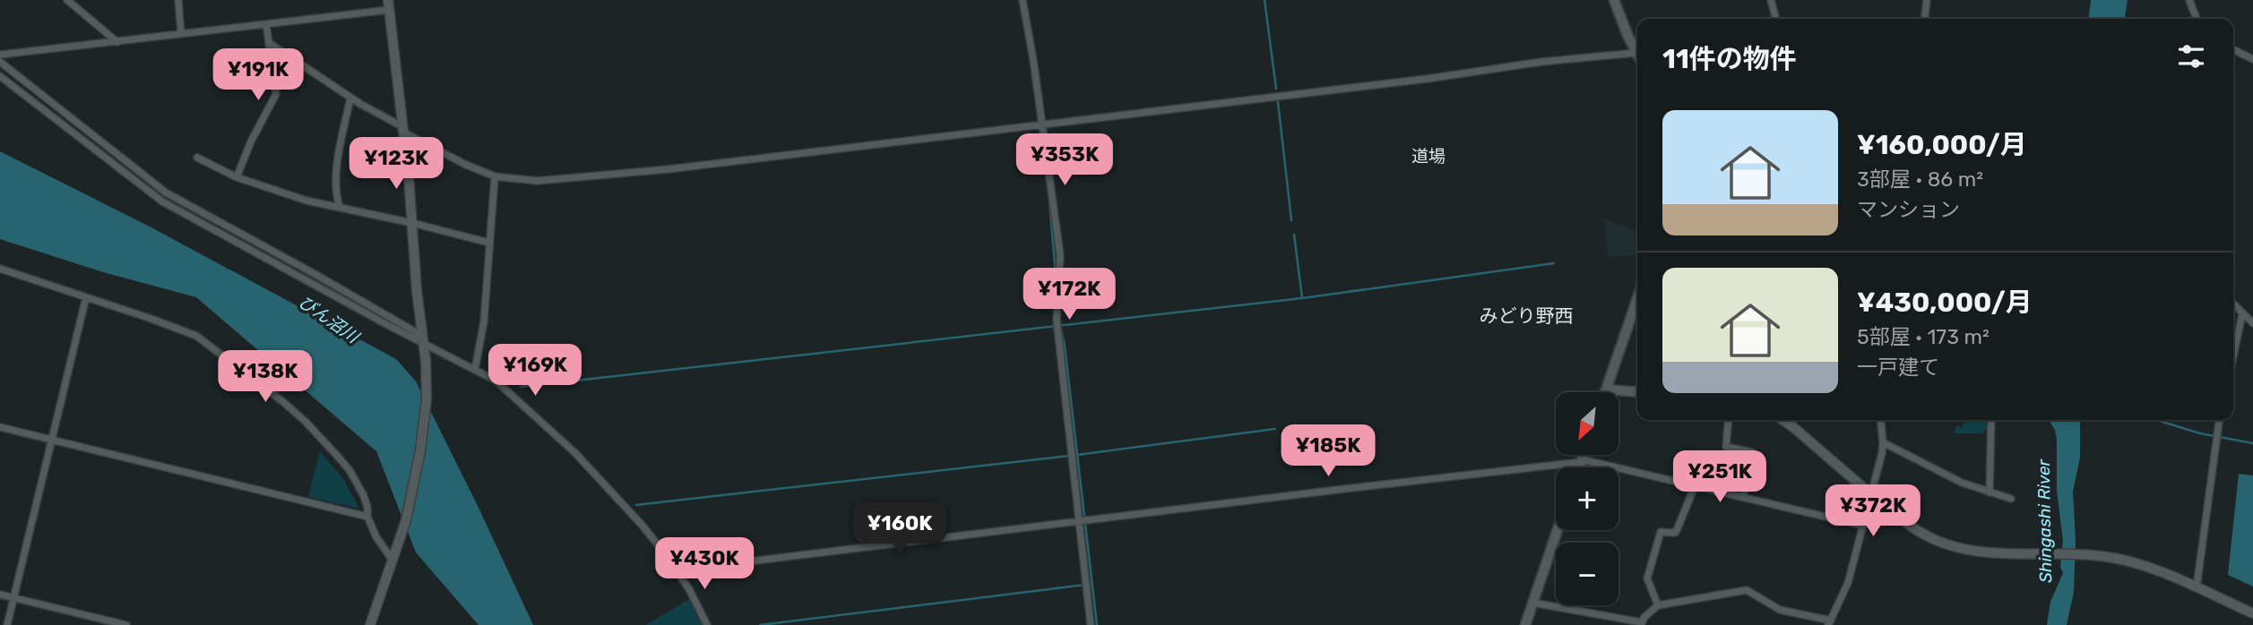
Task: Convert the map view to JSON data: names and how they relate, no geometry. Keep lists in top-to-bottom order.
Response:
{
  "districts": ["道場", "みどり野西"],
  "water": ["びん沼川", "Shingashi River"],
  "north": "bottom left",
  "page": {
    "heading": "11件の物件",
    "price": [
      "¥191K",
      "¥353K",
      "¥123K",
      "¥172K",
      "¥169K",
      "¥138K",
      "¥185K",
      "¥251K",
      "¥372K",
      "¥160K",
      "¥430K"
    ],
    "list": [
      {
        "name": "¥160,000/月",
        "note": "3部屋 · 86 m² · マンション"
      },
      {
        "name": "¥430,000/月",
        "note": "5部屋 · 173 m² · 一戸建て"
      }
    ],
    "map_buttons": ["+", "−"]
  }
}
